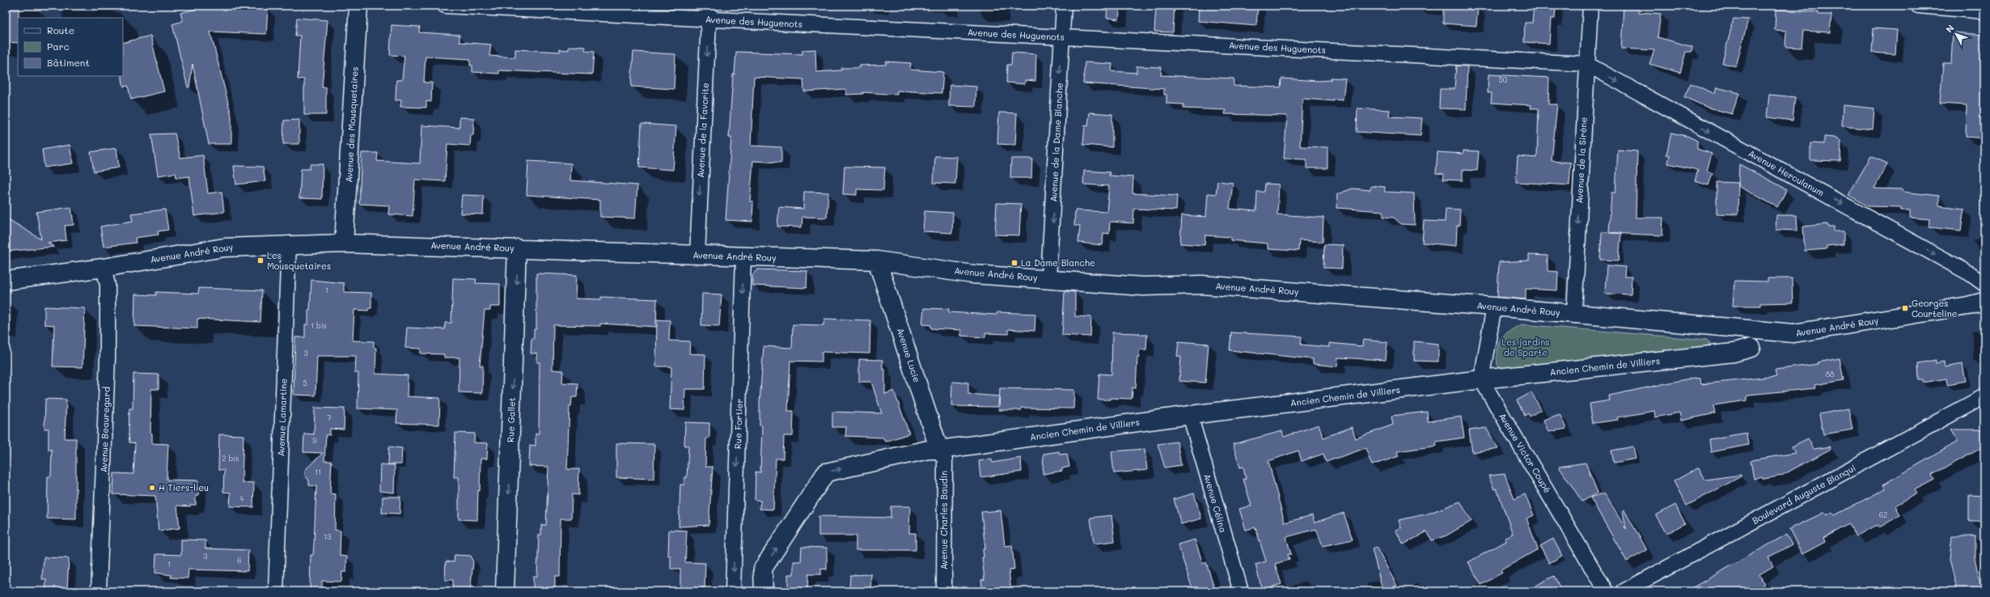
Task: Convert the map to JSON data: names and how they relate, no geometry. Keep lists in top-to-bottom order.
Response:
{
  "streets": {
    "main road": [
      "Avenue des Mousquetaires",
      "Avenue André Rouy",
      "Avenue Lucie",
      "Ancien Chemin de Villiers",
      "Rue Gallet"
    ],
    "street": [
      "Avenue des Huguenots",
      "Avenue de la Favorite",
      "Avenue de la Dame Blanche",
      "Avenue de la Sirène",
      "Avenue Herculanum",
      "Avenue Lamartine",
      "Rue Fortier",
      "Avenue Beauregard",
      "Avenue Victor Coupé",
      "Boulevard Auguste Blanqui",
      "Avenue Célina",
      "Avenue Charles Baudin"
    ]
  },
  "crossings": [
    ["Avenue des Huguenots", "Avenue de la Favorite"],
    ["Avenue des Huguenots", "Avenue de la Dame Blanche"],
    ["Avenue des Huguenots", "Avenue de la Sirène"],
    ["Avenue des Huguenots", "Avenue Herculanum"],
    ["Avenue des Mousquetaires", "Avenue André Rouy"],
    ["Avenue de la Favorite", "Avenue André Rouy"],
    ["Avenue de la Dame Blanche", "Avenue André Rouy"],
    ["Avenue de la Sirène", "Avenue Herculanum"],
    ["Avenue de la Sirène", "Avenue André Rouy"],
    ["Avenue André Rouy", "Avenue Lucie"],
    ["Avenue André Rouy", "Avenue Lamartine"],
    ["Avenue André Rouy", "Rue Gallet"],
    ["Avenue André Rouy", "Rue Fortier"],
    ["Avenue André Rouy", "Avenue Beauregard"],
    ["Avenue Lucie", "Ancien Chemin de Villiers"],
    ["Avenue Lucie", "Avenue Charles Baudin"],
    ["Ancien Chemin de Villiers", "Avenue Victor Coupé"],
    ["Ancien Chemin de Villiers", "Avenue Célina"],
    ["Ancien Chemin de Villiers", "Avenue Charles Baudin"]
  ],
  "one_way": [
    "Avenue de la Favorite",
    "Avenue de la Dame Blanche",
    "Avenue de la Sirène",
    "Avenue Herculanum",
    "Rue Gallet",
    "Rue Fortier"
  ],
  "parks": ["Les jardins de Sparte"],
  "places": {
    "transit": ["Les Mousquetaires", "La Dame Blanche", "Georges Courteline"],
    "other": ["H Tiers-lieu"]
  },
  "house_numbers": [
    "50",
    "1",
    "1 bis",
    "3",
    "88",
    "5",
    "7",
    "9",
    "2 bis",
    "11",
    "4",
    "62",
    "13",
    "3",
    "6",
    "1"
  ],
  "legend": ["Route", "Parc", "Bâtiment"],
  "north": "top left"
}
